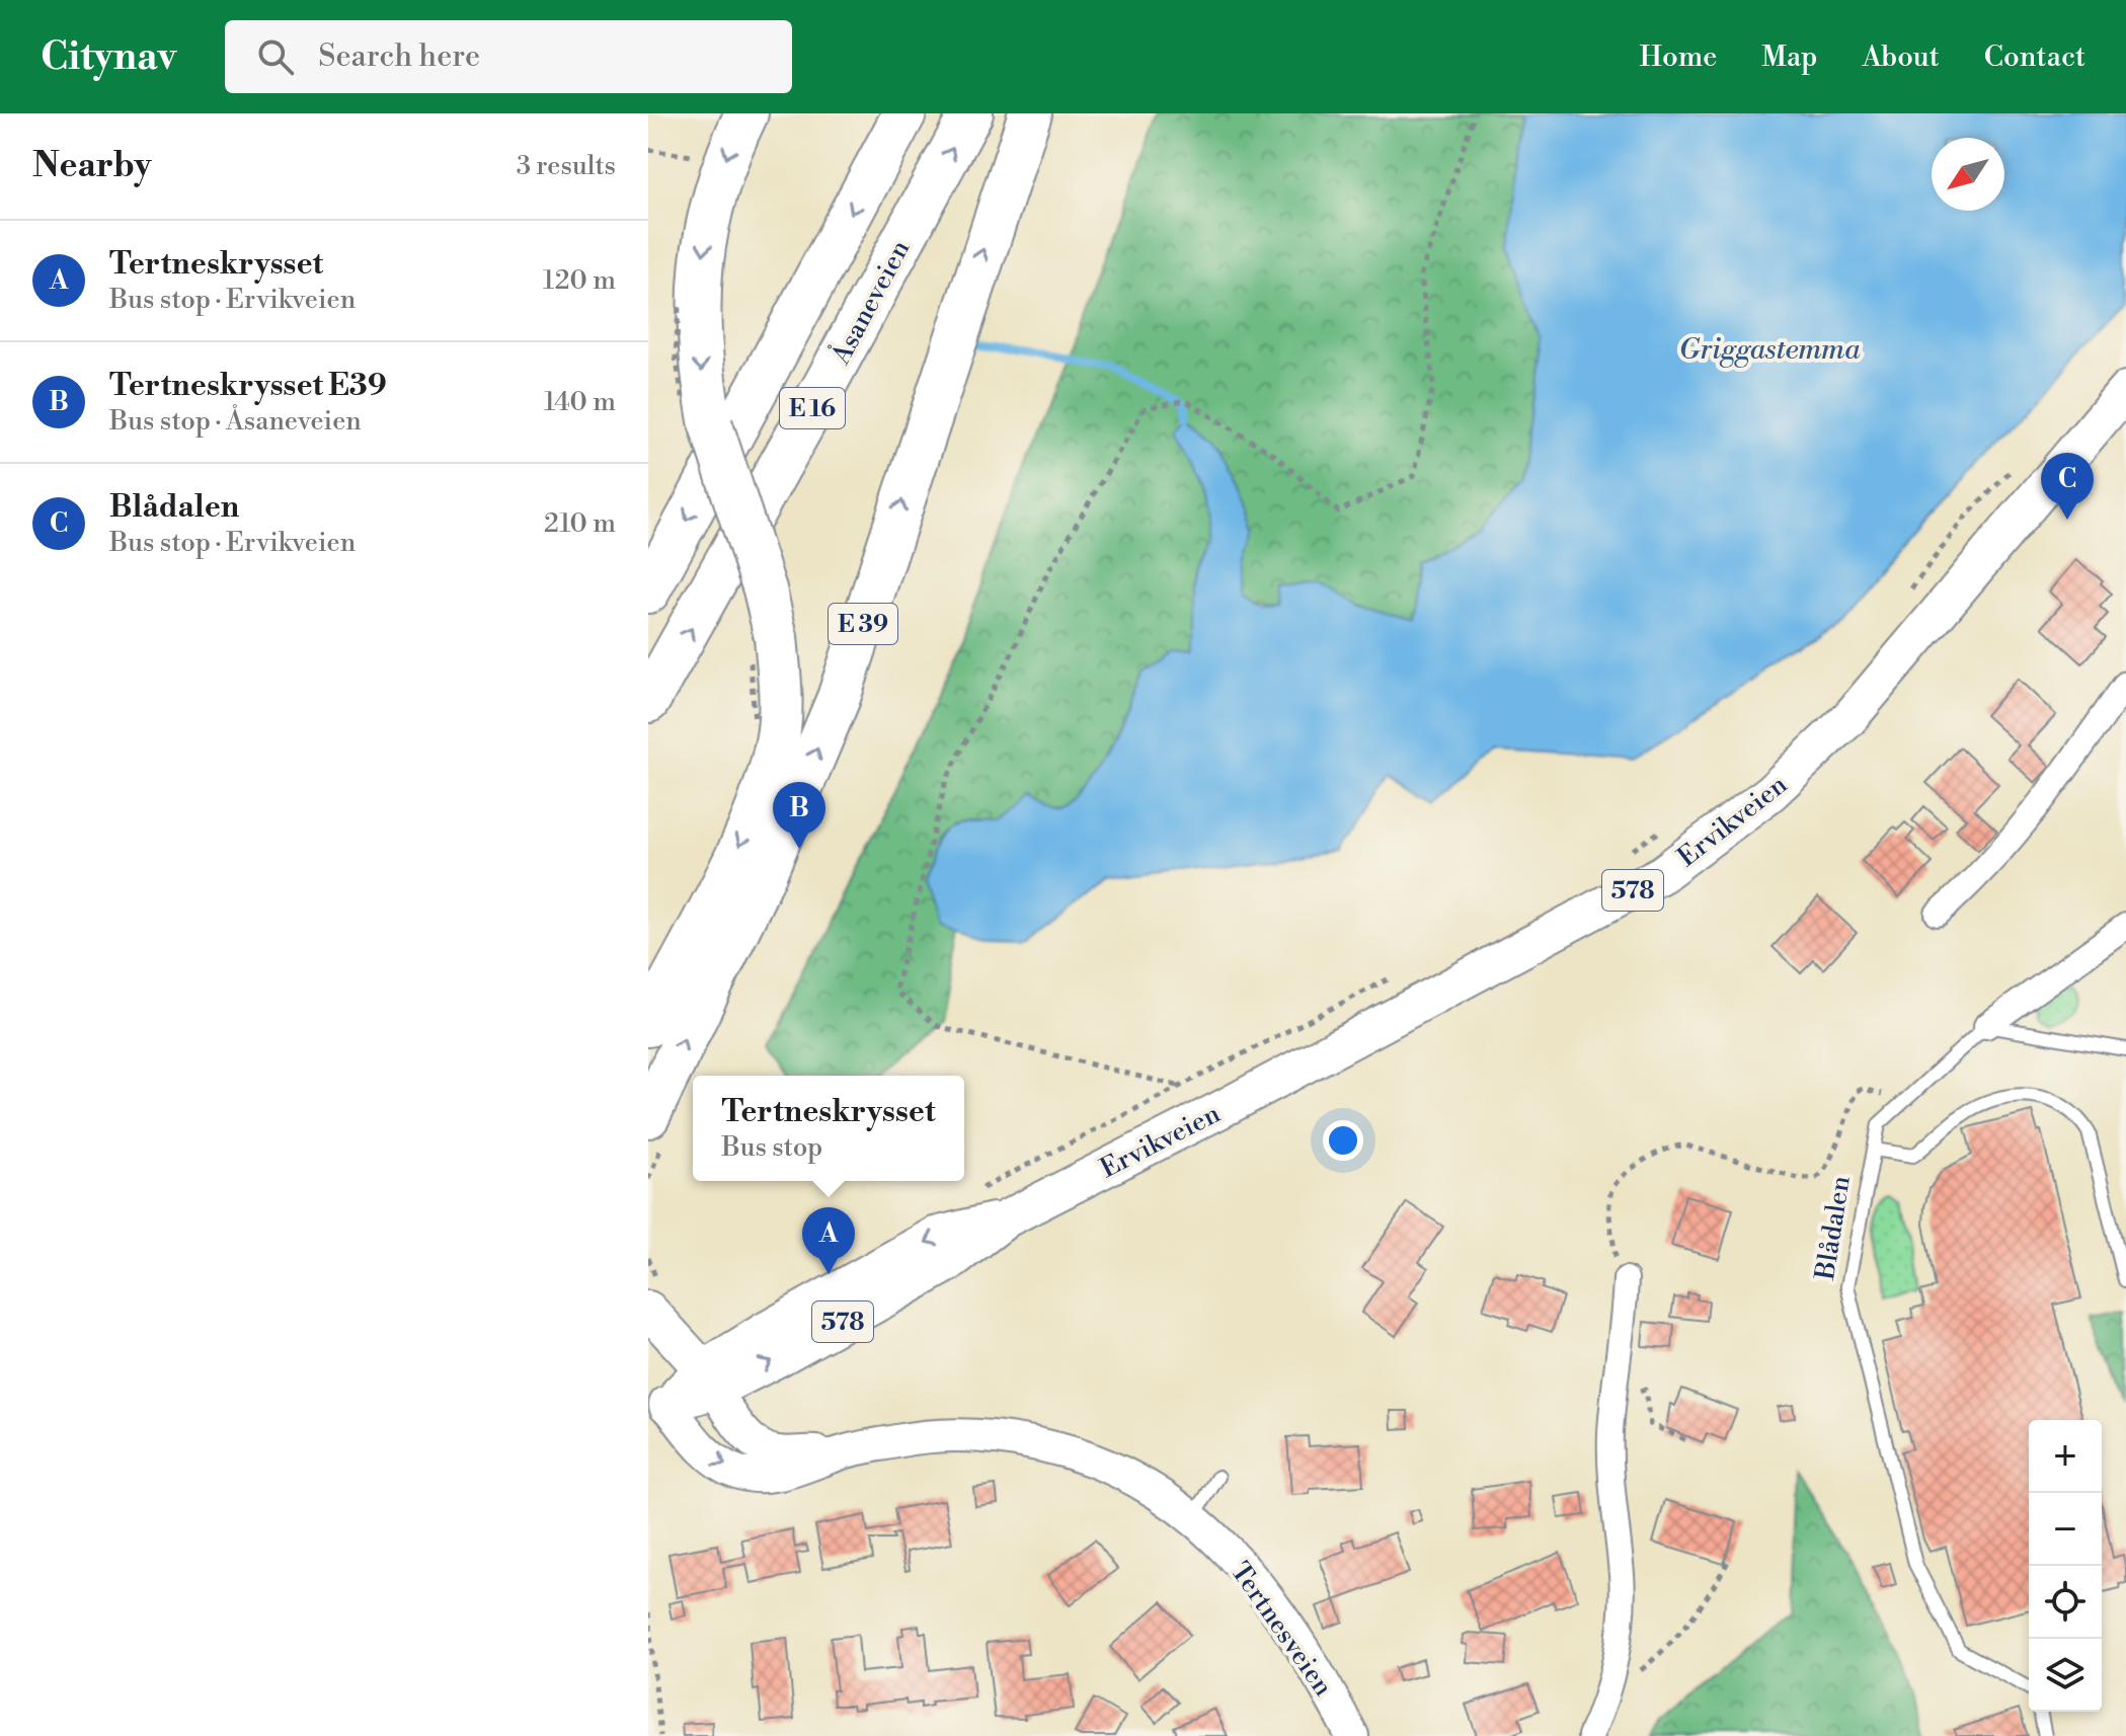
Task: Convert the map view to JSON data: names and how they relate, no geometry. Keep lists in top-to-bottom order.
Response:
{
  "streets": {
    "highway": ["Åsaneveien", "E 16", "E 39"],
    "main road": ["Ervikveien", "578", "Tertnesveien"],
    "street": ["Blådalen"]
  },
  "crossings": [
    ["Ervikveien", "Tertnesveien"]
  ],
  "water": ["Griggastemma"],
  "north": "bottom left",
  "page": {
    "header": "Citynav",
    "search": "Search here",
    "nav": [
      "Home",
      "Map",
      "About",
      "Contact"
    ],
    "heading": ["Nearby", "3 results"],
    "list": [
      {
        "mark": "A",
        "name": "Tertneskrysset",
        "note": "Bus stop · Ervikveien",
        "value": "120 m"
      },
      {
        "mark": "B",
        "name": "Tertneskrysset E39",
        "note": "Bus stop · Åsaneveien",
        "value": "140 m"
      },
      {
        "mark": "C",
        "name": "Blådalen",
        "note": "Bus stop · Ervikveien",
        "value": "210 m"
      }
    ],
    "pins": ["C", "B", "A"],
    "popup": ["Tertneskrysset", "Bus stop"],
    "map_buttons": ["+", "−"]
  }
}
